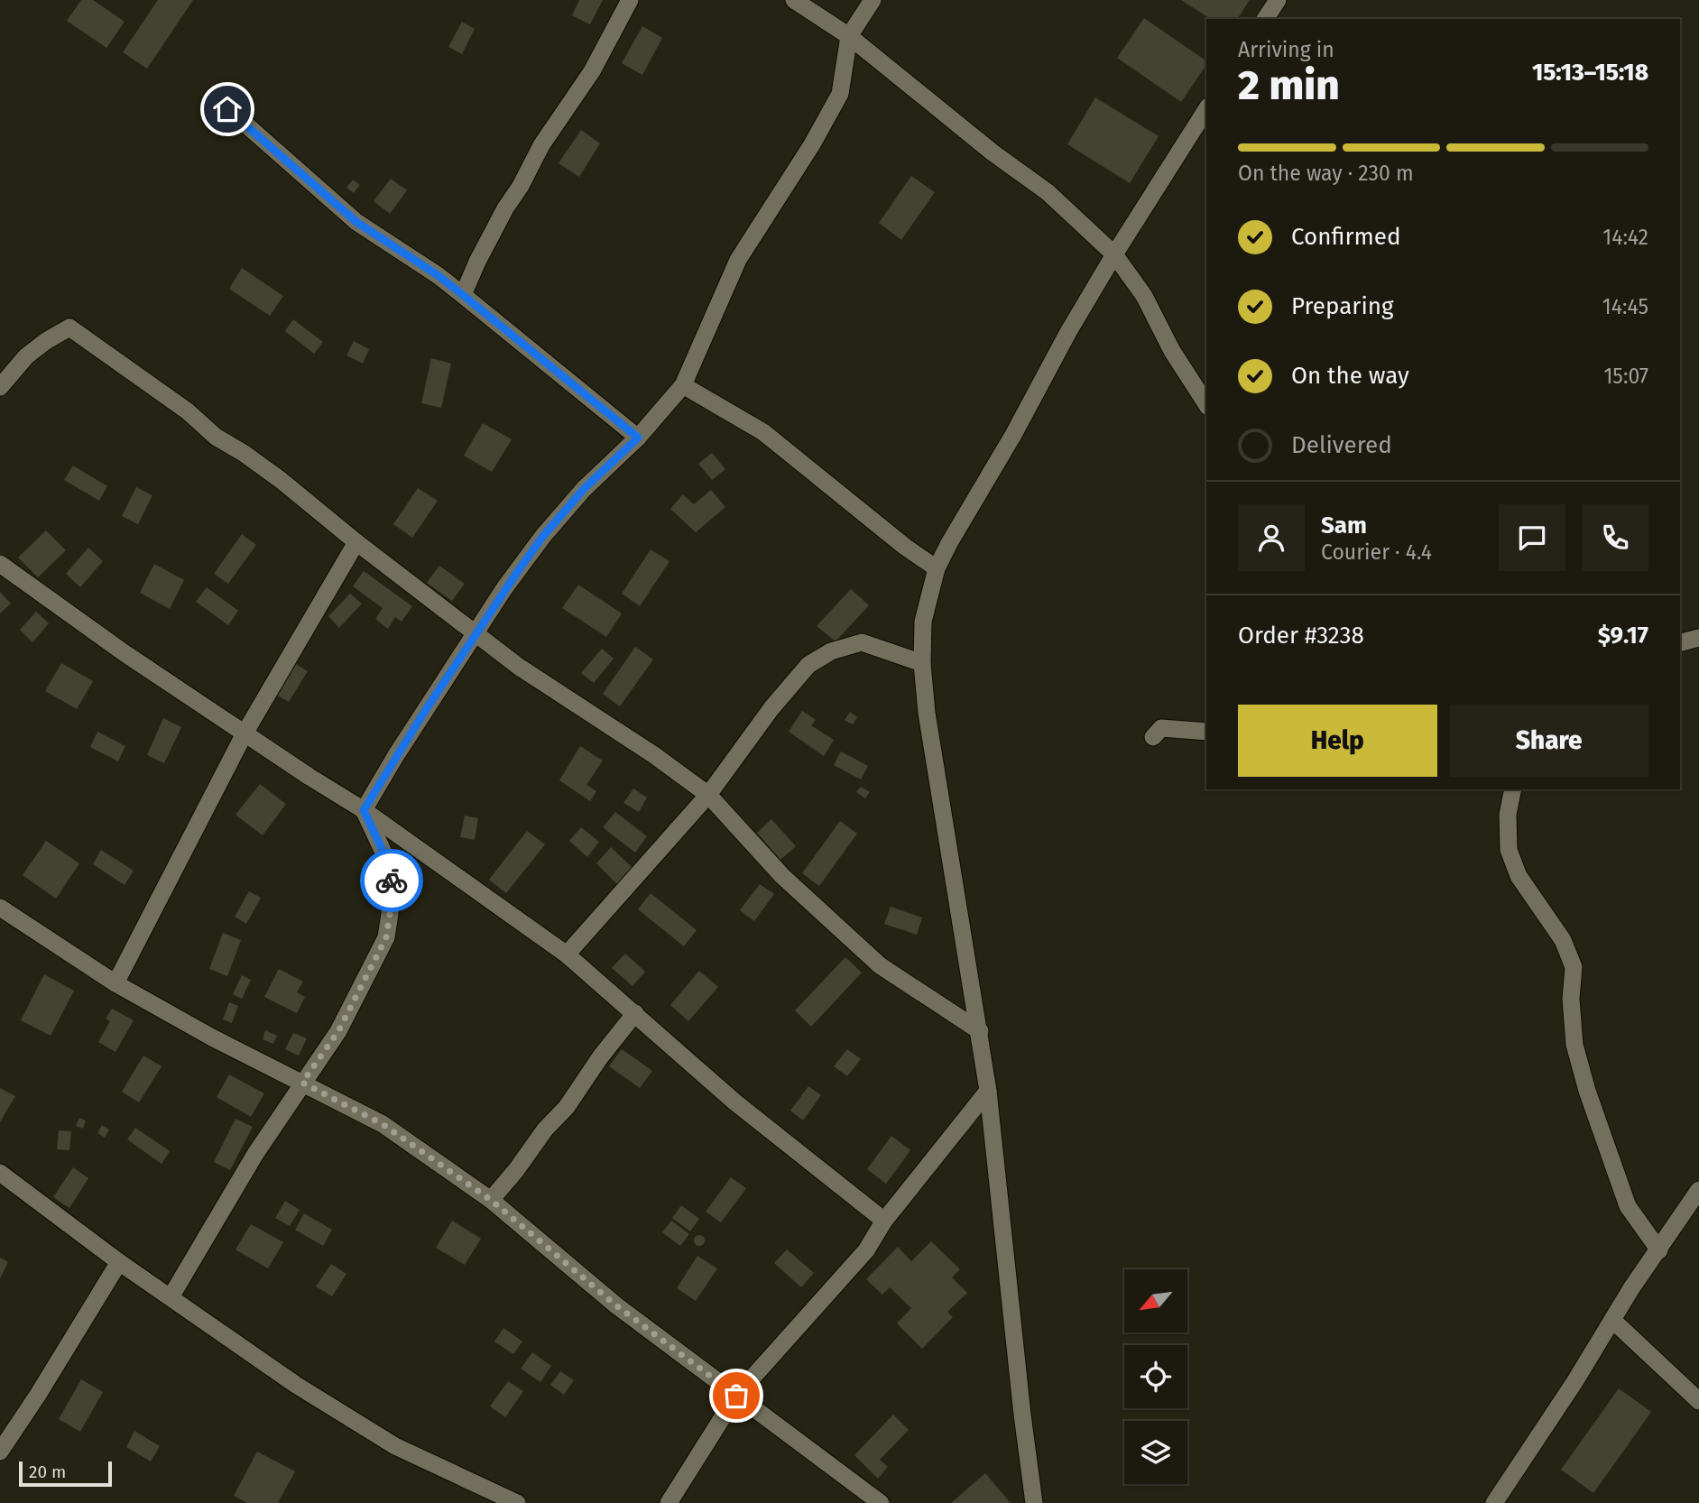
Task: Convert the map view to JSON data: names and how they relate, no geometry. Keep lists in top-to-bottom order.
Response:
{
  "scale_bar": "20 m",
  "north": "bottom left",
  "page": {
    "heading": ["2 min", "Arriving in", "15:13–15:18"],
    "panel": [
      "Sam",
      "Courier · 4.4",
      "Order #3238",
      "$9.17"
    ],
    "bar": "On the way · 230 m",
    "list": [
      ["Confirmed", "14:42"],
      ["Preparing", "14:45"],
      ["On the way", "15:07"],
      "Delivered"
    ],
    "buttons": ["Help", "Share"],
    "scale": "20 m"
  }
}
